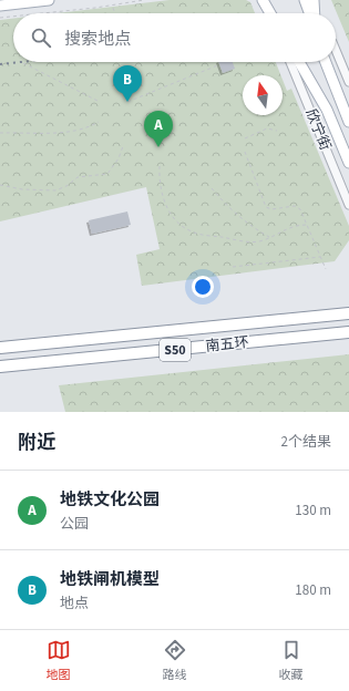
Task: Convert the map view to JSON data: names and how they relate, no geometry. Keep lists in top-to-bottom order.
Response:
{
  "streets": {
    "highway": ["南五环", "S50"],
    "main road": ["欣宁街"]
  },
  "north": "top",
  "page": {
    "search": "搜索地点",
    "pins": ["B", "A"],
    "heading": ["附近", "2个结果"],
    "list": [
      {
        "mark": "A",
        "name": "地铁文化公园",
        "note": "公园",
        "value": "130 m"
      },
      {
        "mark": "B",
        "name": "地铁闸机模型",
        "note": "地点",
        "value": "180 m"
      }
    ],
    "nav": ["地图", "路线", "收藏"]
  }
}
